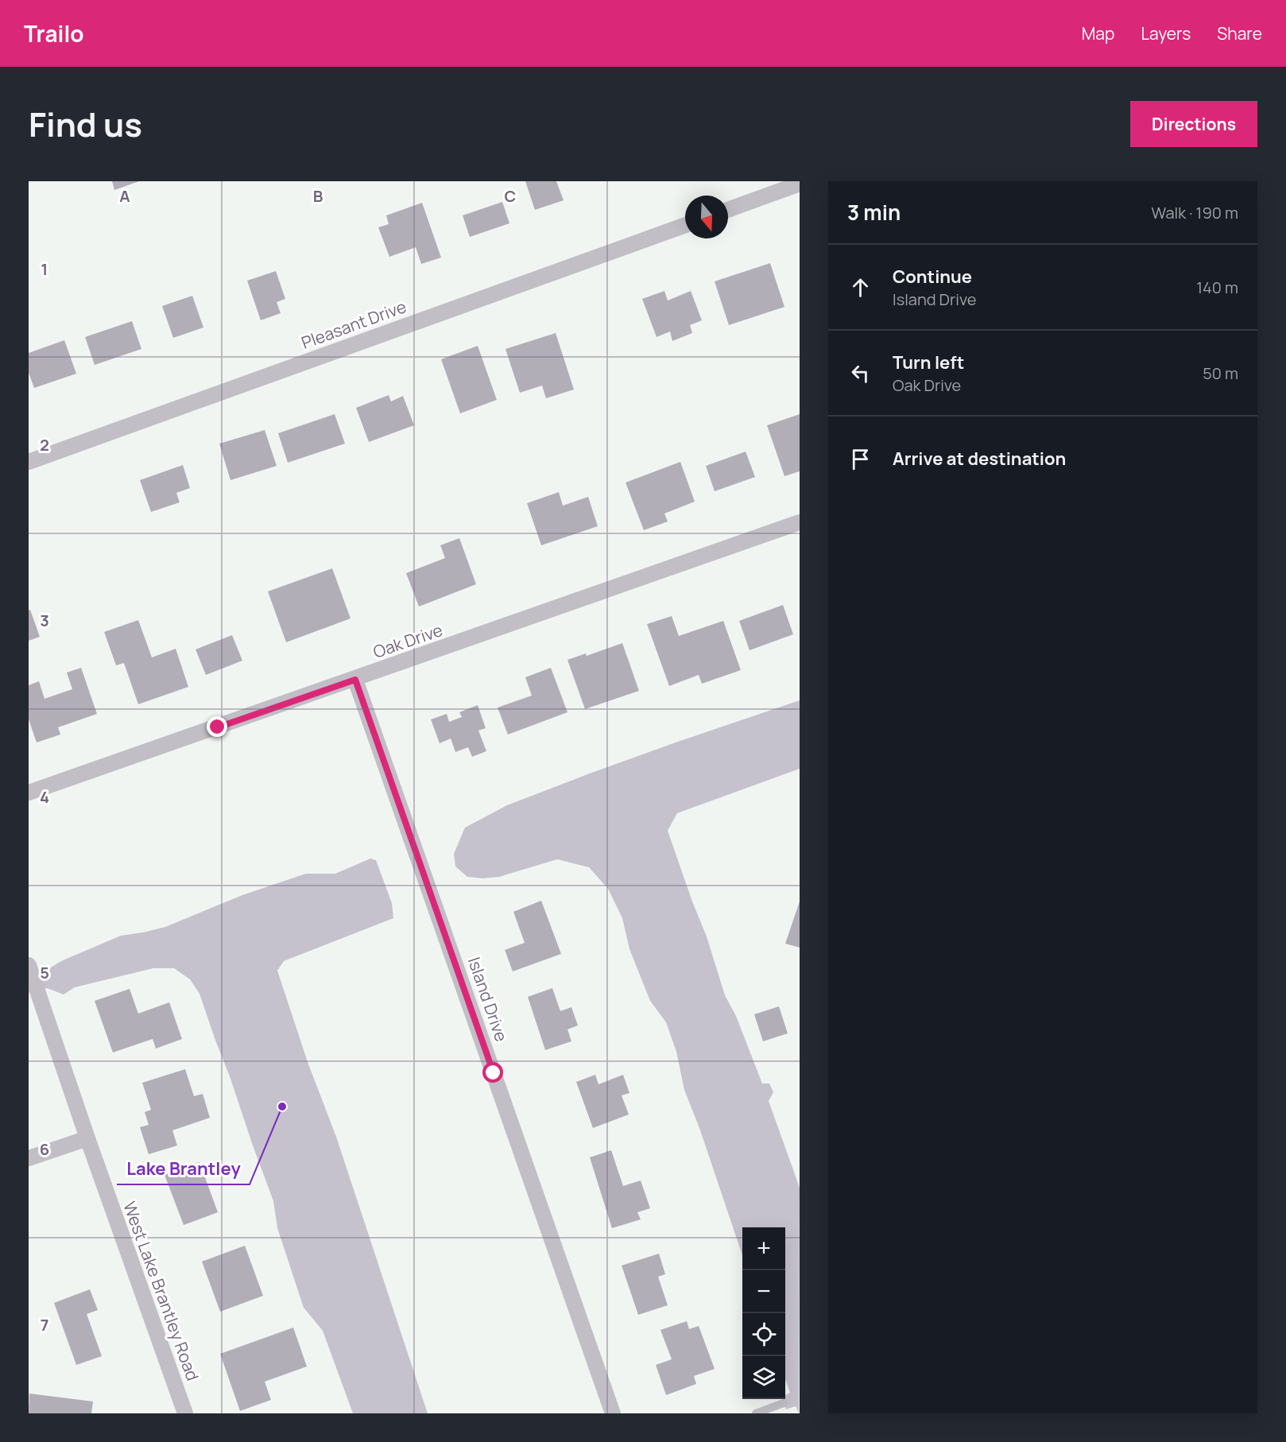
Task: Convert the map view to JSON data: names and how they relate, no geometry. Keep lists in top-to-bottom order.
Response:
{
  "streets": {
    "street": [
      "Pleasant Drive",
      "Oak Drive",
      "Island Drive",
      "West Lake Brantley Road"
    ]
  },
  "crossings": [
    ["Oak Drive", "Island Drive"]
  ],
  "places": ["Lake Brantley"],
  "north": "bottom",
  "page": {
    "header": "Trailo",
    "nav": ["Map", "Layers", "Share"],
    "title": "Find us",
    "buttons": "Directions",
    "heading": ["3 min", "Walk · 190 m"],
    "list": [
      ["Continue", "Island Drive", "140 m"],
      ["Turn left", "Oak Drive", "50 m"],
      "Arrive at destination"
    ],
    "map_buttons": ["+", "−"]
  },
  "grid": {
    "columns": ["A", "B", "C"],
    "rows": [
      "1",
      "2",
      "3",
      "4",
      "5",
      "6",
      "7"
    ]
  }
}
